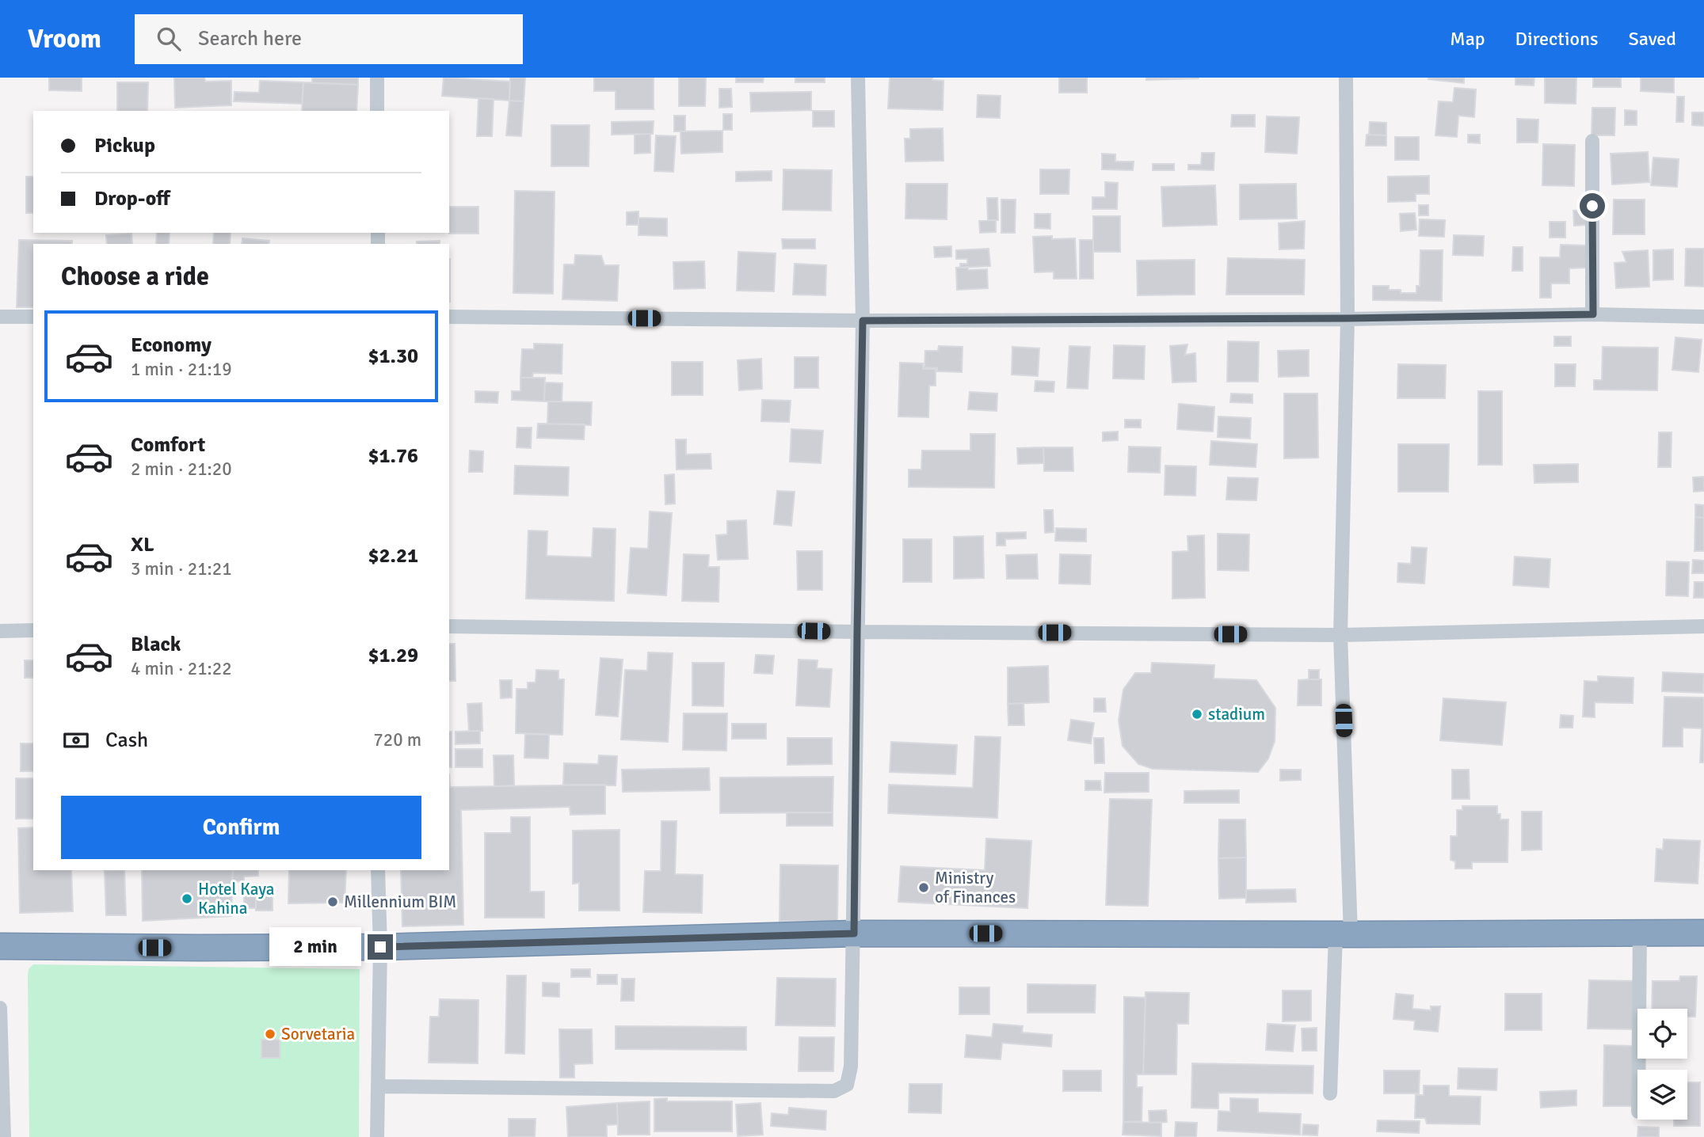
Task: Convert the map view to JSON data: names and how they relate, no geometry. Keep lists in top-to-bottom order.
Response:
{
  "places": [
    "stadium",
    "Ministry of Finances",
    "Hotel Kaya Kahina",
    "Millennium BIM",
    "Sorvetaria"
  ],
  "page": {
    "header": "Vroom",
    "search": "Search here",
    "nav": ["Map", "Directions", "Saved"],
    "banner": ["Pickup", "Drop-off"],
    "heading": "Choose a ride",
    "list": [
      {
        "name": "Economy",
        "note": "1 min · 21:19",
        "value": "$1.30"
      },
      {
        "name": "Comfort",
        "note": "2 min · 21:20",
        "value": "$1.76"
      },
      {
        "name": "XL",
        "note": "3 min · 21:21",
        "value": "$2.21"
      },
      {
        "name": "Black",
        "note": "4 min · 21:22",
        "value": "$1.29"
      }
    ],
    "pay": ["Cash", "720 m"],
    "buttons": "Confirm",
    "bubble": "2 min"
  }
}
